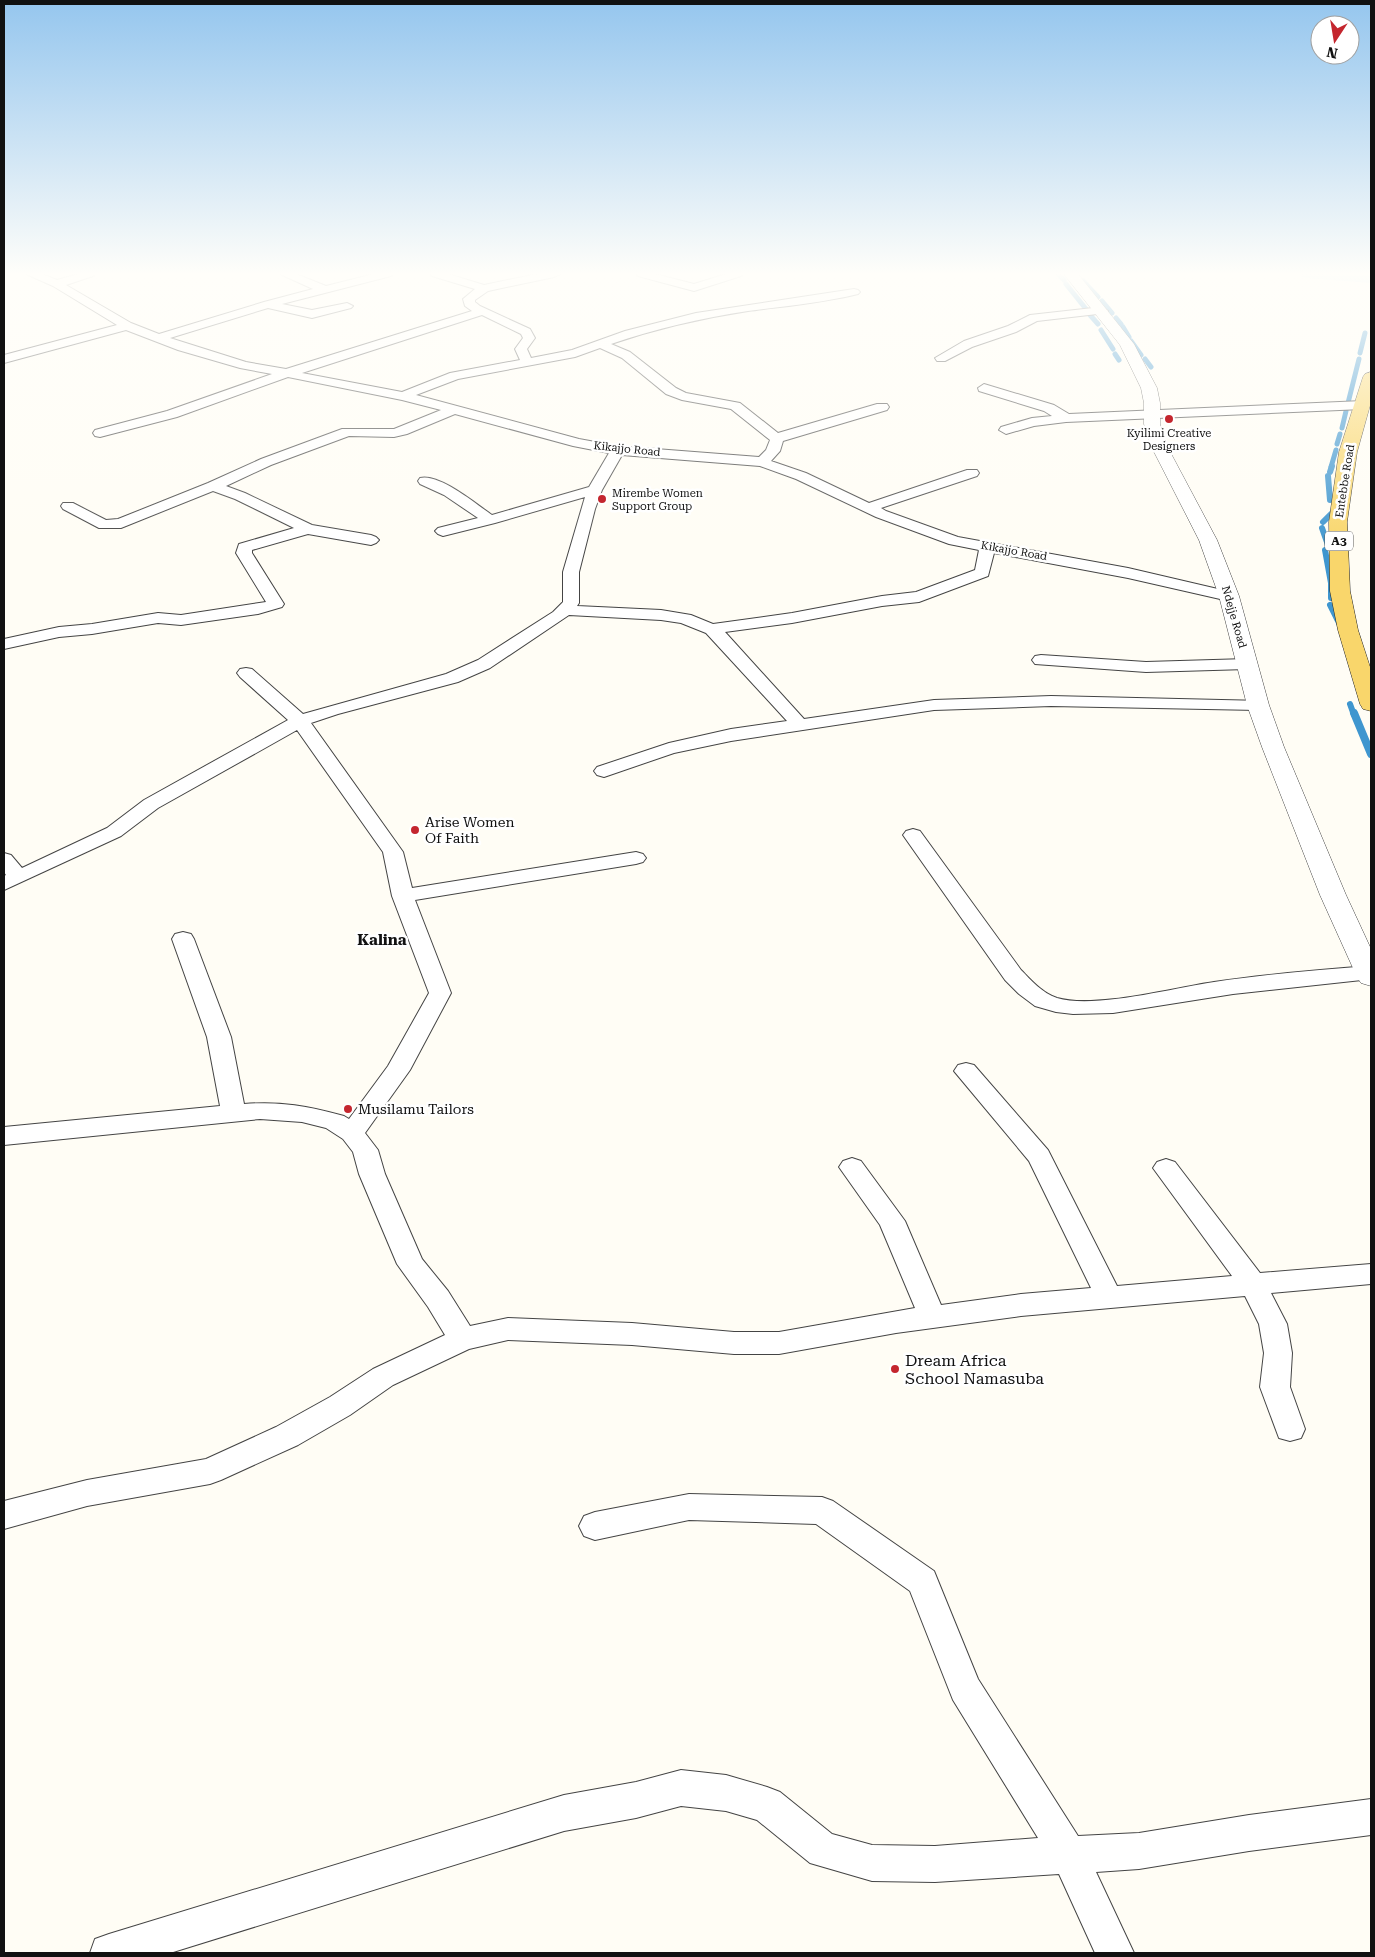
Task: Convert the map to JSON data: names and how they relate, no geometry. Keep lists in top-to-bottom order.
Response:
{
  "streets": {
    "main road": ["Entebbe Road", "A3"],
    "street": ["Kikajjo Road", "Ndejje Road"]
  },
  "crossings": [
    ["Kikajjo Road", "Ndejje Road"]
  ],
  "districts": ["Kalina"],
  "places": [
    "Kyilimi Creative Designers",
    "Mirembe Women Support Group",
    "Arise Women Of Faith",
    "Musilamu Tailors",
    "Dream Africa School Namasuba"
  ],
  "north": "bottom"
}
